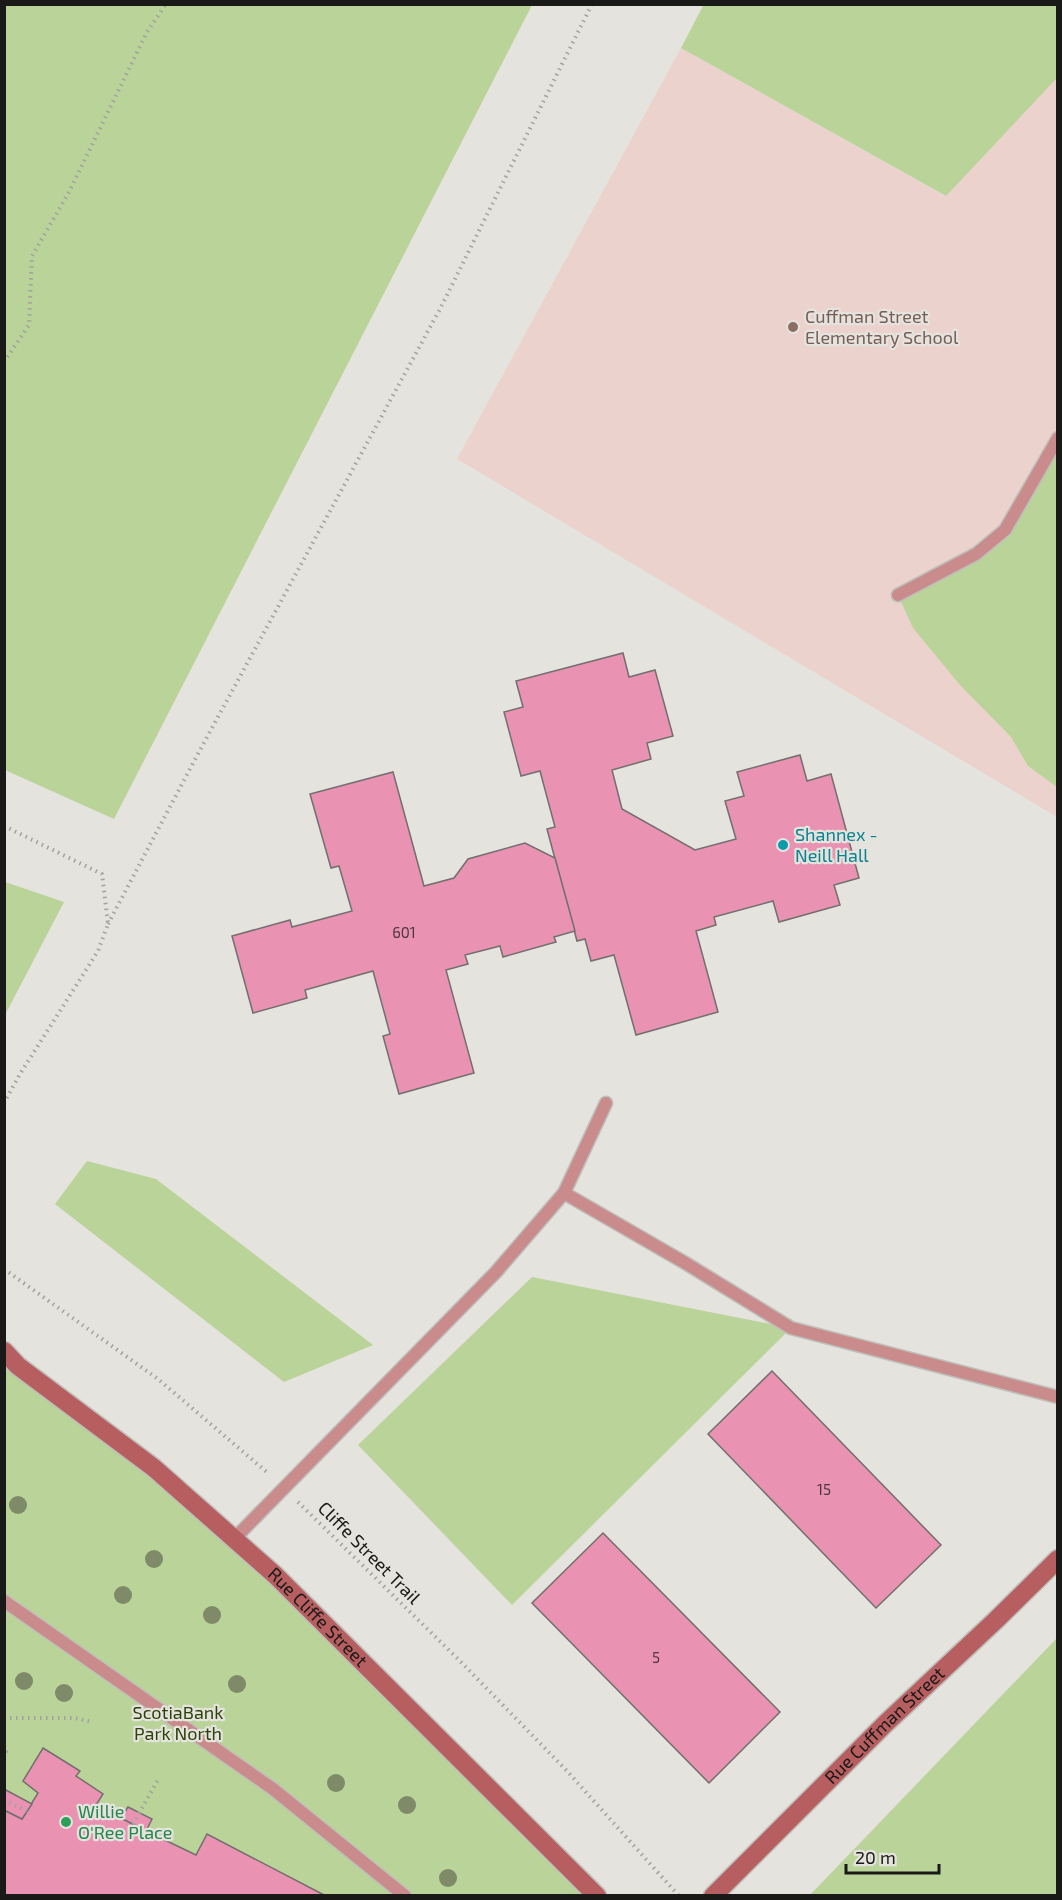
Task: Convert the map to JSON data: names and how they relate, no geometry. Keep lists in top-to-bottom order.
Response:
{
  "streets": {
    "main road": ["Rue Cliffe Street", "Rue Cuffman Street"],
    "path": ["Cliffe Street Trail"]
  },
  "parks": ["ScotiaBank Park North"],
  "places": ["Cuffman Street Elementary School", "Shannex - Neill Hall", "Willie O'Ree Place"],
  "house_numbers": ["601", "15", "5"],
  "scale_bar": "20 m"
}
